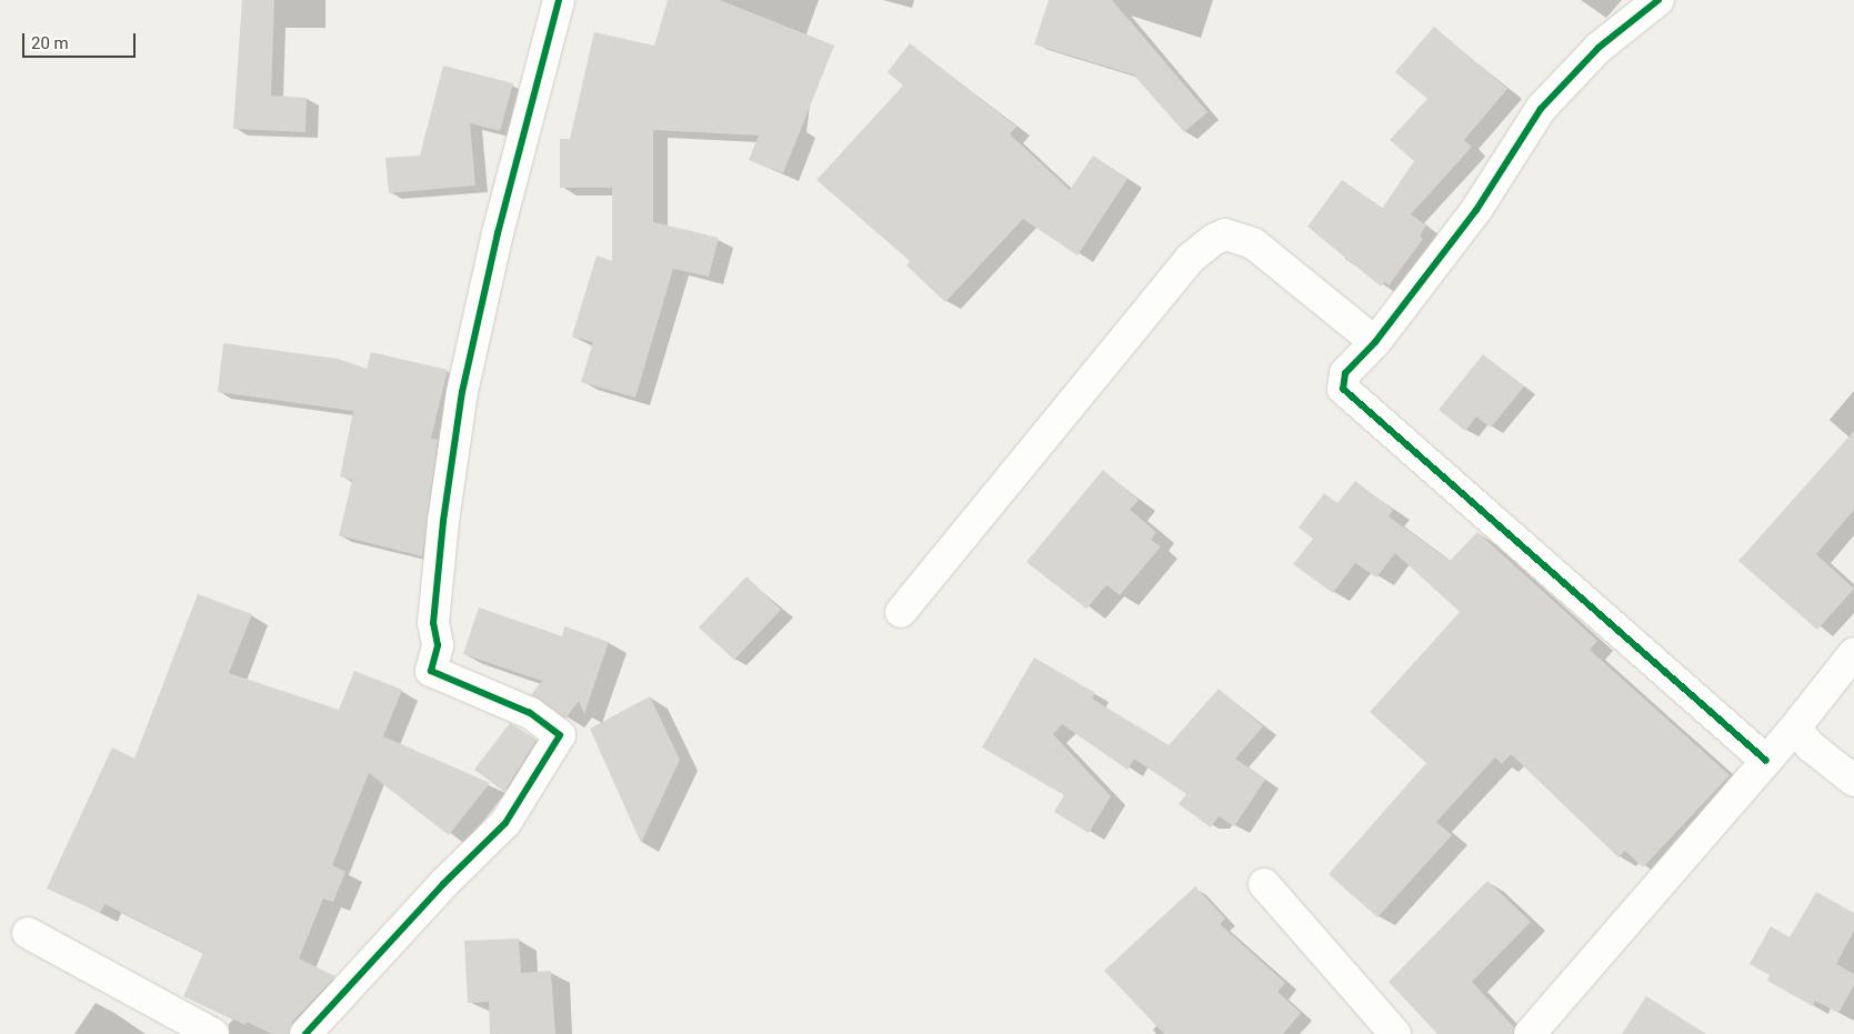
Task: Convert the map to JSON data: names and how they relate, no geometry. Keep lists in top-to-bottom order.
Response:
{
  "scale_bar": "20 m"
}
